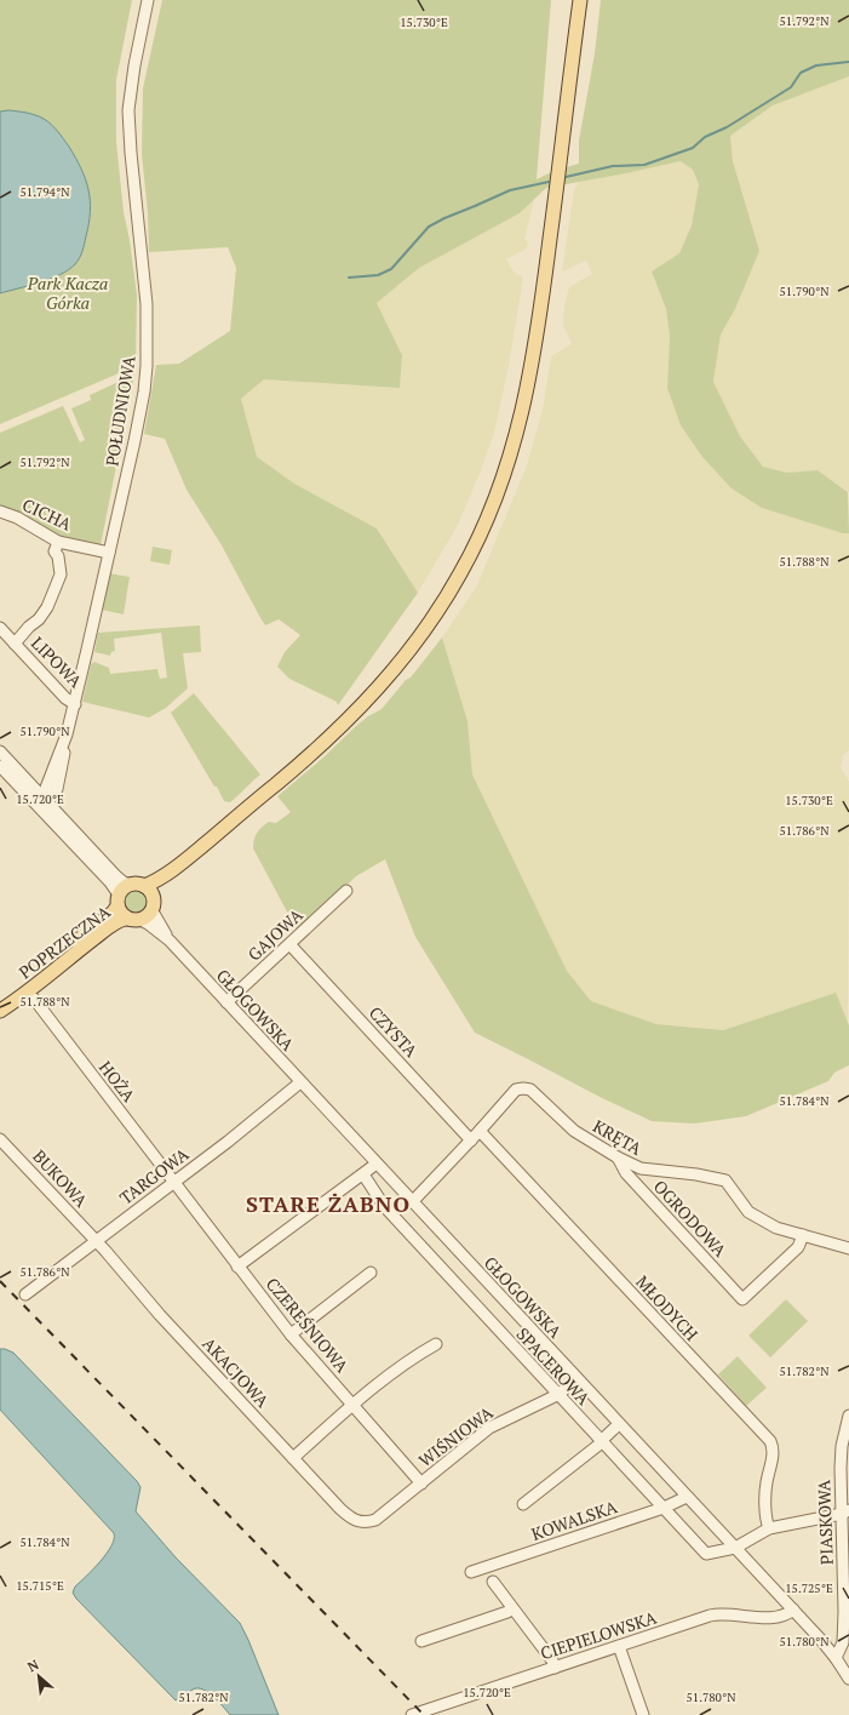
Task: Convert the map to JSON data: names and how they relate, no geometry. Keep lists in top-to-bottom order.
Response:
{
  "streets": {
    "main road": ["POPRZECZNA"],
    "street": [
      "POŁUDNIOWA",
      "CICHA",
      "LIPOWA",
      "GAJOWA",
      "GŁOGOWSKA",
      "CZYSTA",
      "HOŻA",
      "KRĘTA",
      "TARGOWA",
      "BUKOWA",
      "OGRODOWA",
      "MŁODYCH",
      "CZEREŚNIOWA",
      "SPACEROWA",
      "AKACJOWA",
      "WIŚNIOWA",
      "KOWALSKA",
      "PIASKOWA",
      "CIEPIELOWSKA"
    ]
  },
  "crossings": [
    ["POŁUDNIOWA", "CICHA"],
    ["POŁUDNIOWA", "LIPOWA"],
    ["CICHA", "LIPOWA"],
    ["GAJOWA", "GŁOGOWSKA"],
    ["GAJOWA", "CZYSTA"],
    ["POPRZECZNA", "GŁOGOWSKA"],
    ["GŁOGOWSKA", "KRĘTA"],
    ["GŁOGOWSKA", "TARGOWA"],
    ["GŁOGOWSKA", "SPACEROWA"],
    ["GŁOGOWSKA", "WIŚNIOWA"],
    ["GŁOGOWSKA", "KOWALSKA"],
    ["GŁOGOWSKA", "PIASKOWA"],
    ["GŁOGOWSKA", "CIEPIELOWSKA"],
    ["CZYSTA", "KRĘTA"],
    ["HOŻA", "TARGOWA"],
    ["HOŻA", "CZEREŚNIOWA"],
    ["KRĘTA", "OGRODOWA"],
    ["KRĘTA", "MŁODYCH"],
    ["TARGOWA", "BUKOWA"],
    ["TARGOWA", "CZEREŚNIOWA"],
    ["TARGOWA", "AKACJOWA"],
    ["BUKOWA", "AKACJOWA"],
    ["CZEREŚNIOWA", "WIŚNIOWA"],
    ["SPACEROWA", "WIŚNIOWA"],
    ["SPACEROWA", "KOWALSKA"],
    ["AKACJOWA", "WIŚNIOWA"]
  ],
  "districts": ["STARE ŻABNO"],
  "parks": ["Park Kacza Górka"],
  "north": "top left",
  "coordinates": [
    "51.792°N",
    "15.730°E",
    "51.794°N",
    "51.790°N",
    "51.788°N",
    "15.720°E",
    "51.786°N",
    "51.784°N",
    "51.782°N",
    "15.715°E",
    "15.725°E",
    "51.780°N"
  ]
}
